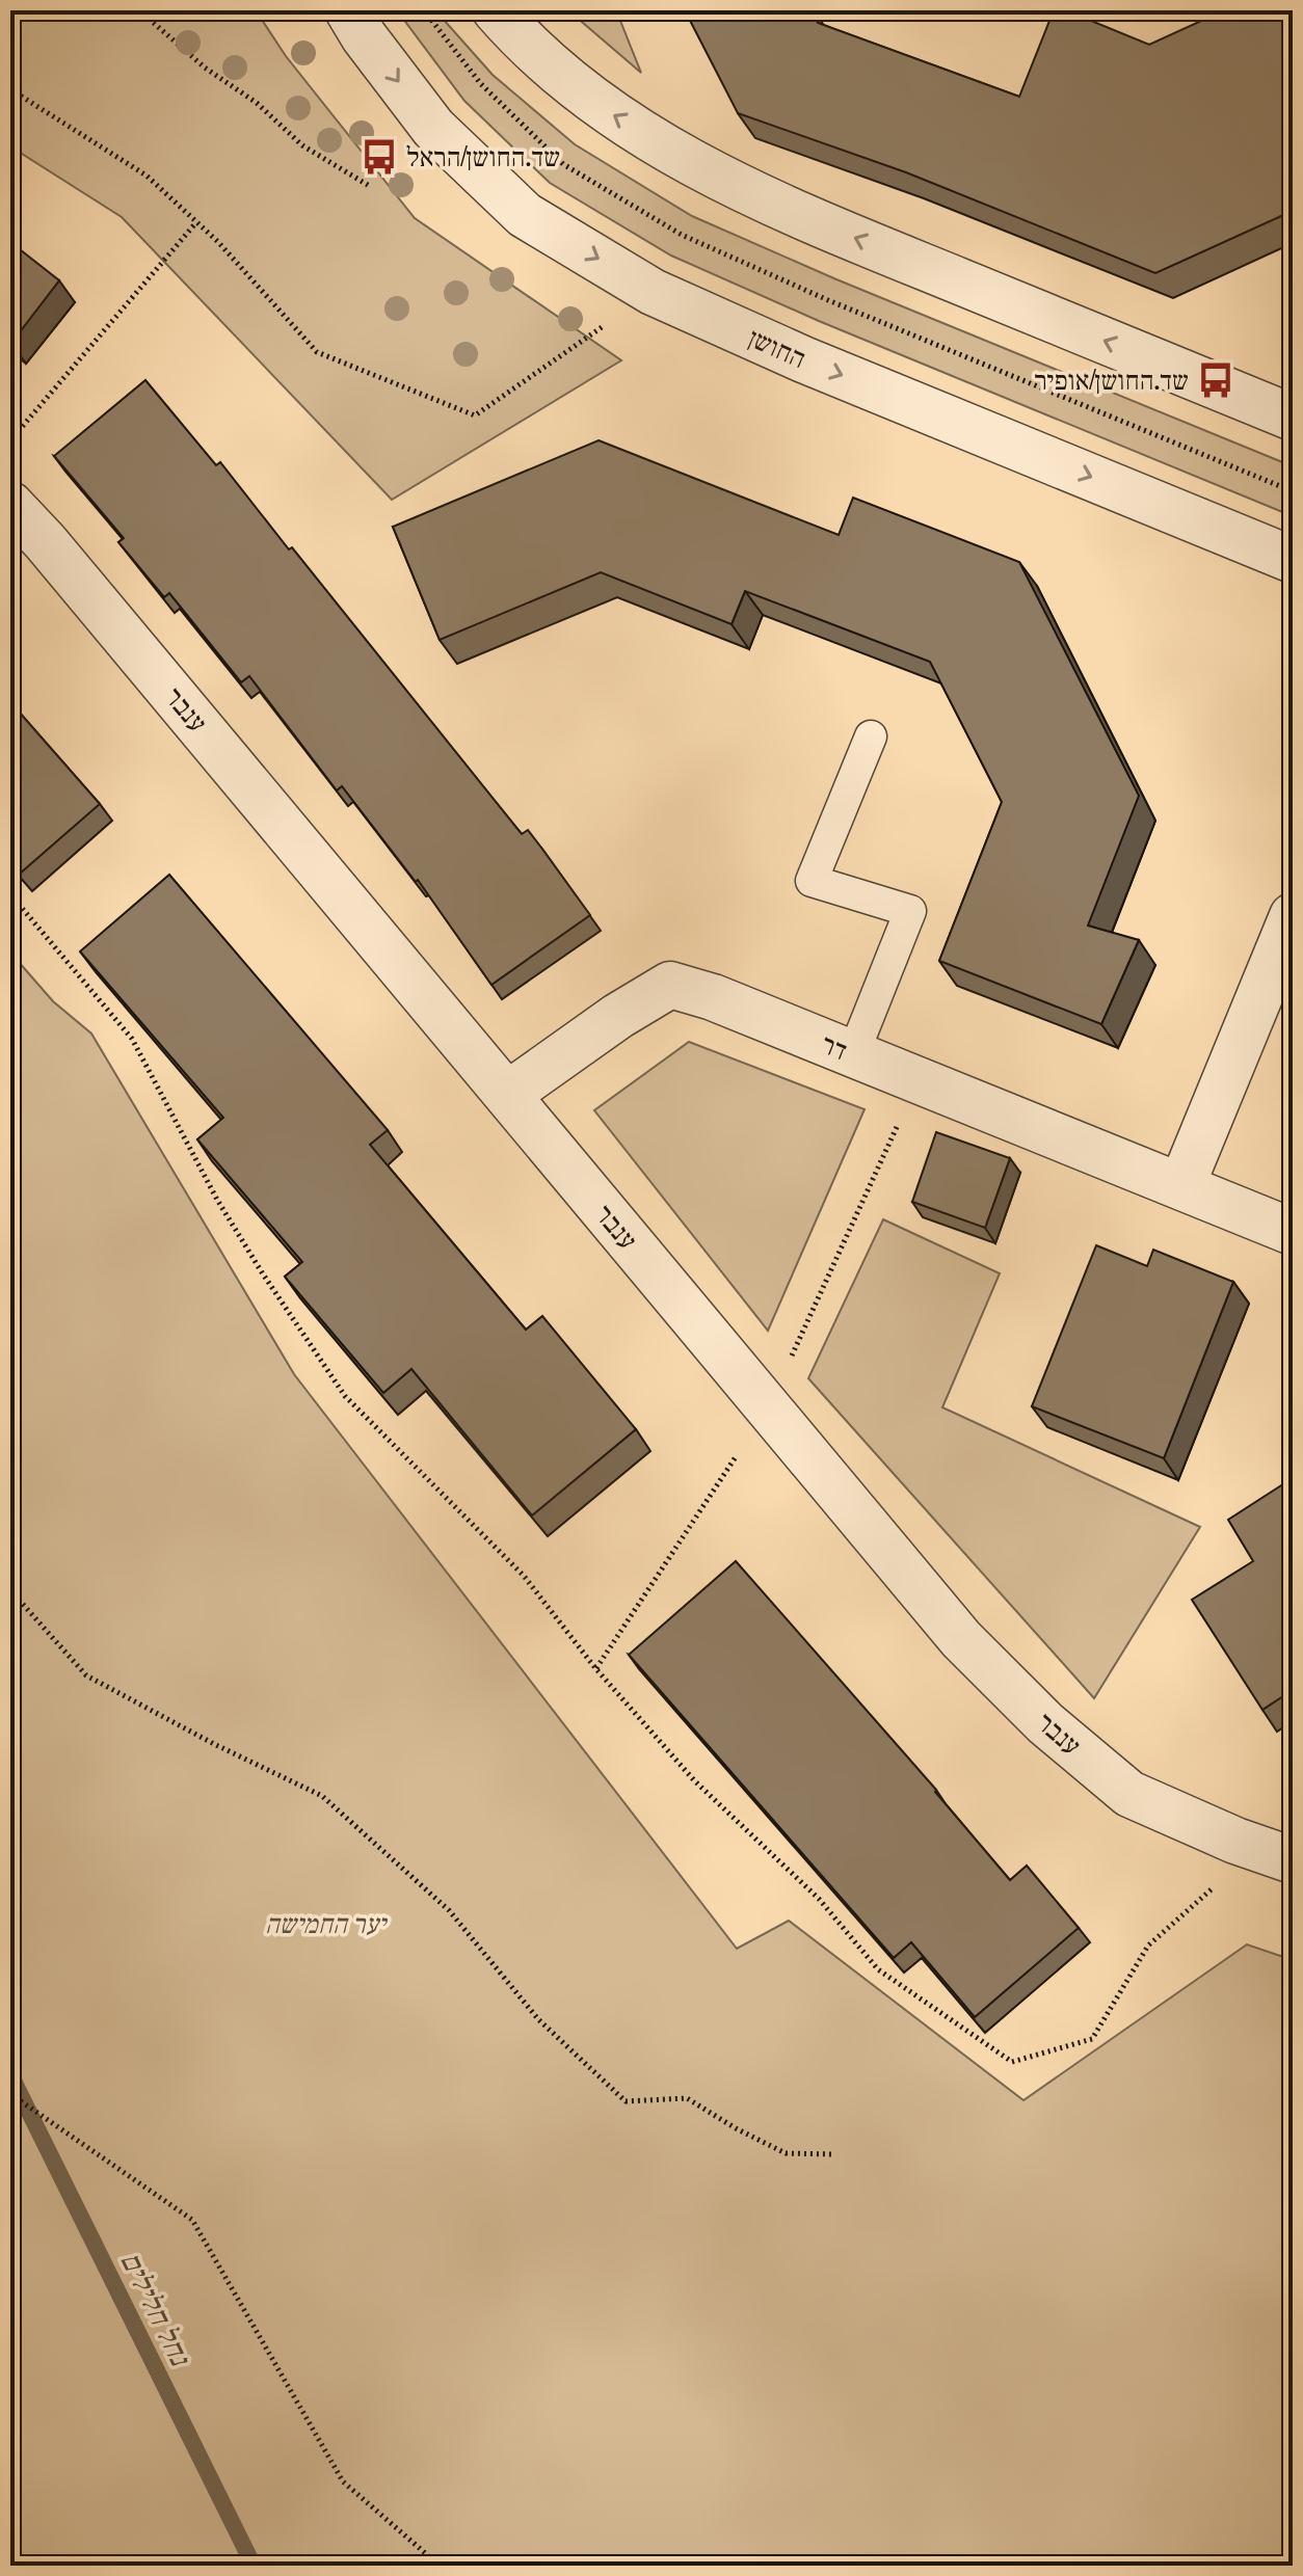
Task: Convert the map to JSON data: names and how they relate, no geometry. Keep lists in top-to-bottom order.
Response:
{
  "streets": {
    "street": ["החושן", "ענבר", "דר"]
  },
  "crossings": [
    ["ענבר", "דר"]
  ],
  "water": ["נחל חלילים"],
  "parks": ["יער החמישה"],
  "places": {
    "bus stop": ["שד.החושן/הראל", "שד.החושן/אופיר"]
  }
}
